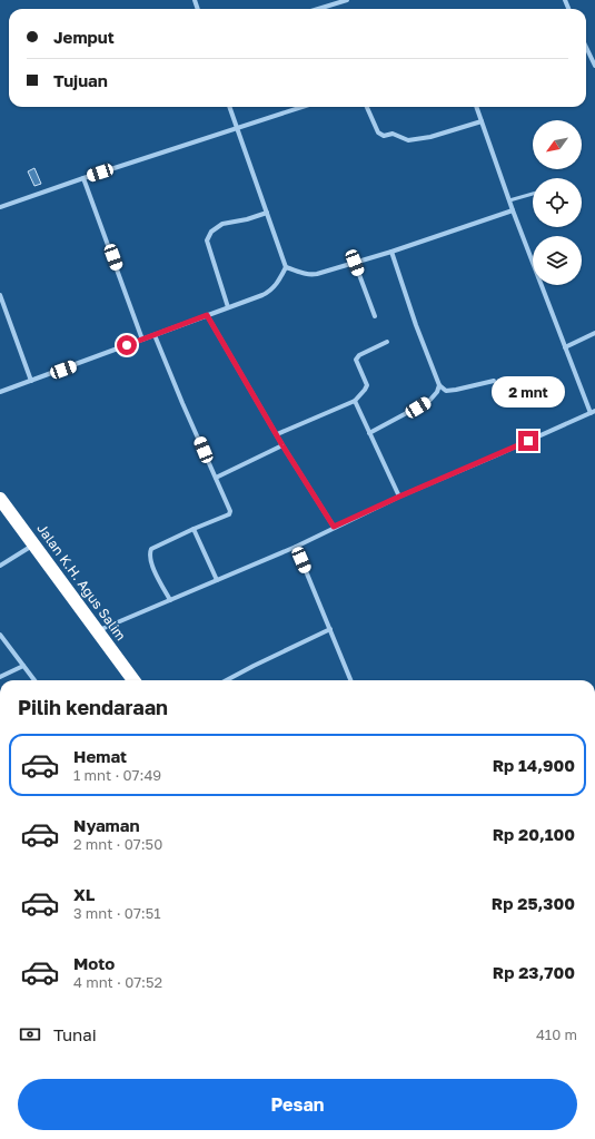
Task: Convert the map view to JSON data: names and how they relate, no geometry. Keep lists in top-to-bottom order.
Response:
{
  "streets": {
    "highway": ["Jalan K.H. Agus Salim"]
  },
  "north": "bottom left",
  "page": {
    "banner": ["Jemput", "Tujuan"],
    "bubble": "2 mnt",
    "heading": "Pilih kendaraan",
    "list": [
      {
        "name": "Hemat",
        "note": "1 mnt · 07:49",
        "value": "Rp 14,900"
      },
      {
        "name": "Nyaman",
        "note": "2 mnt · 07:50",
        "value": "Rp 20,100"
      },
      {
        "name": "XL",
        "note": "3 mnt · 07:51",
        "value": "Rp 25,300"
      },
      {
        "name": "Moto",
        "note": "4 mnt · 07:52",
        "value": "Rp 23,700"
      }
    ],
    "pay": ["Tunai", "410 m"],
    "buttons": "Pesan"
  }
}
